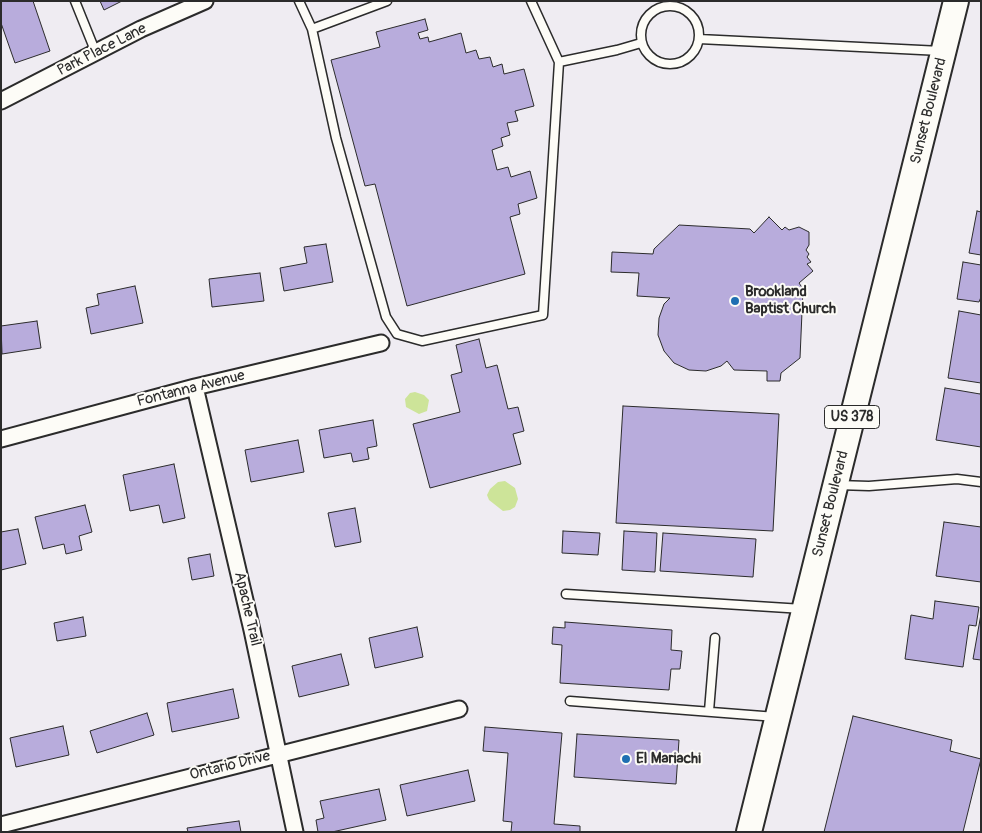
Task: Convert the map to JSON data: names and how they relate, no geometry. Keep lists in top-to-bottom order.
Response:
{
  "streets": {
    "main road": ["Sunset Boulevard", "US 378"],
    "street": [
      "Park Place Lane",
      "Fontanna Avenue",
      "Apache Trail",
      "Ontario Drive"
    ]
  },
  "crossings": [
    ["Fontanna Avenue", "Apache Trail"],
    ["Apache Trail", "Ontario Drive"]
  ],
  "places": ["Brookland Baptist Church", "El Mariachi"]
}
